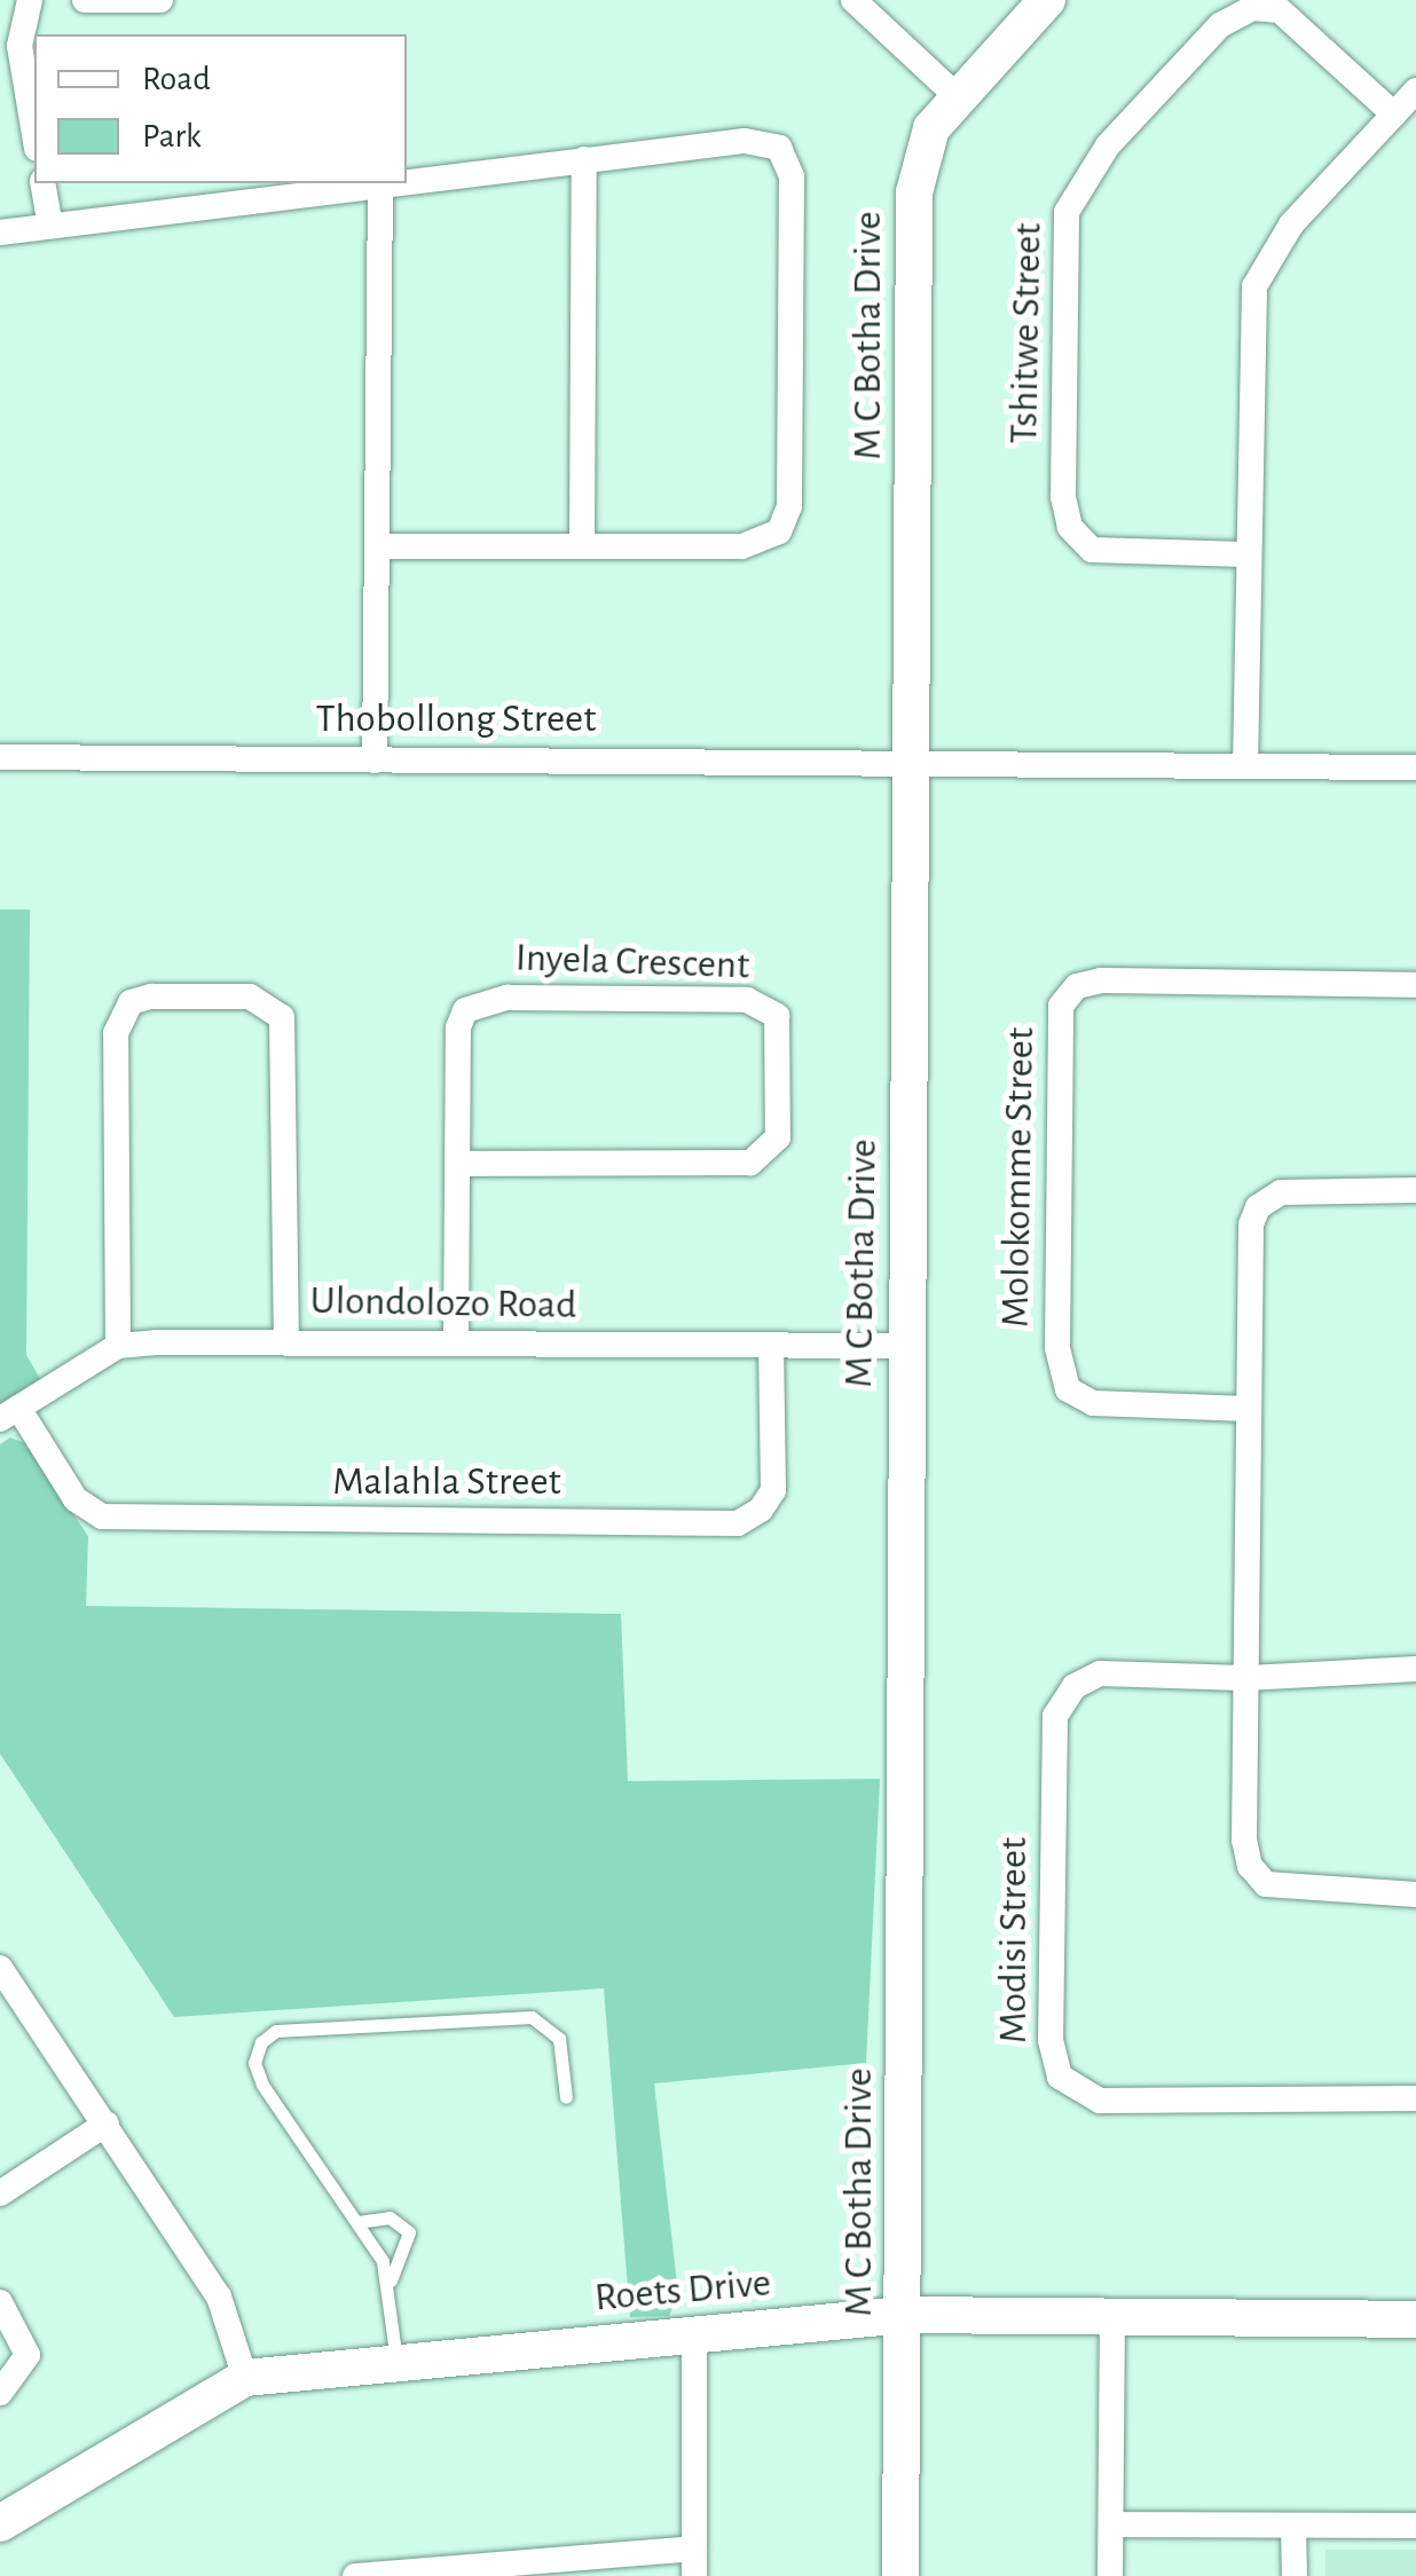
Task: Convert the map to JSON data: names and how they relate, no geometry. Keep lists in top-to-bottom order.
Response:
{
  "streets": {
    "street": [
      "Tshitwe Street",
      "M C Botha Drive",
      "Thobollong Street",
      "Inyela Crescent",
      "Molokomme Street",
      "Ulondolozo Road",
      "Malahla Street",
      "Modisi Street",
      "Roets Drive"
    ]
  },
  "crossings": [
    ["M C Botha Drive", "Thobollong Street"],
    ["M C Botha Drive", "Ulondolozo Road"],
    ["M C Botha Drive", "Roets Drive"],
    ["Inyela Crescent", "Ulondolozo Road"],
    ["Ulondolozo Road", "Malahla Street"]
  ],
  "legend": ["Road", "Park"]
}
